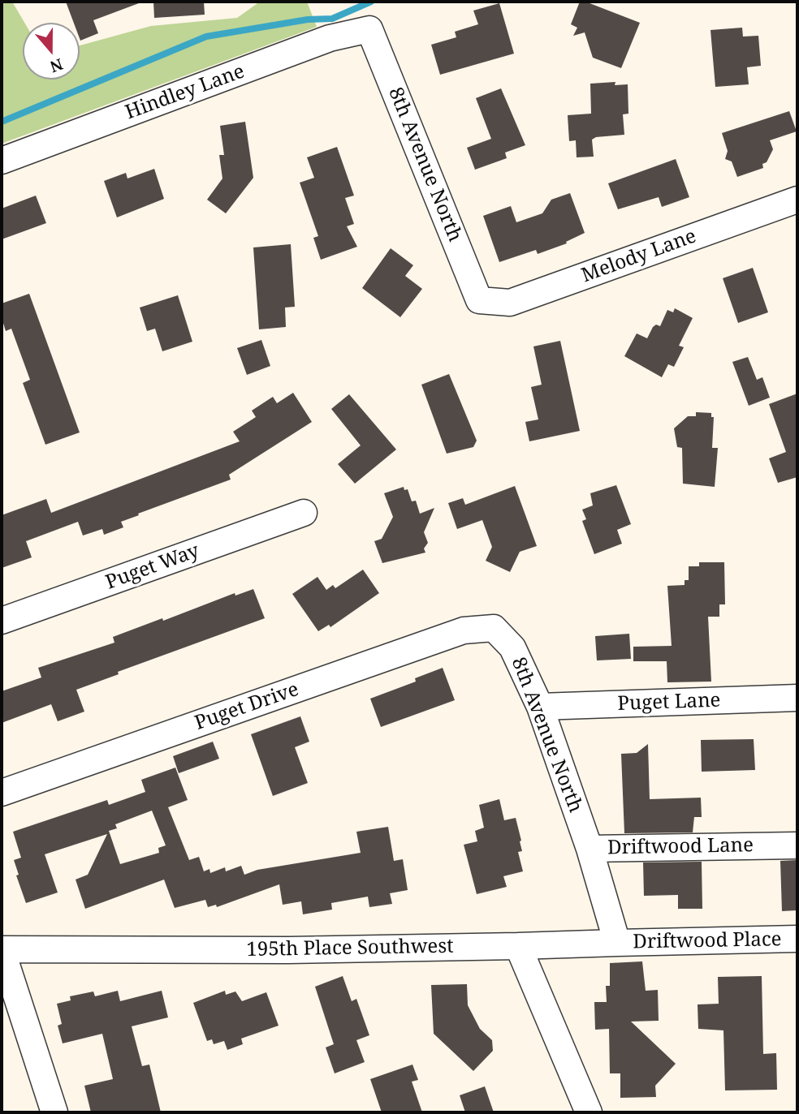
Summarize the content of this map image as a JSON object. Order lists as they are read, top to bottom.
{
  "streets": {
    "street": [
      "Hindley Lane",
      "8th Avenue North",
      "Melody Lane",
      "Puget Way",
      "Puget Lane",
      "Puget Drive",
      "Driftwood Lane",
      "Driftwood Place",
      "195th Place Southwest"
    ]
  },
  "crossings": [
    ["Hindley Lane", "8th Avenue North"],
    ["8th Avenue North", "Melody Lane"],
    ["8th Avenue North", "Puget Lane"],
    ["8th Avenue North", "Puget Drive"],
    ["8th Avenue North", "Driftwood Lane"],
    ["Driftwood Lane", "Driftwood Place"]
  ],
  "north": "bottom"
}
